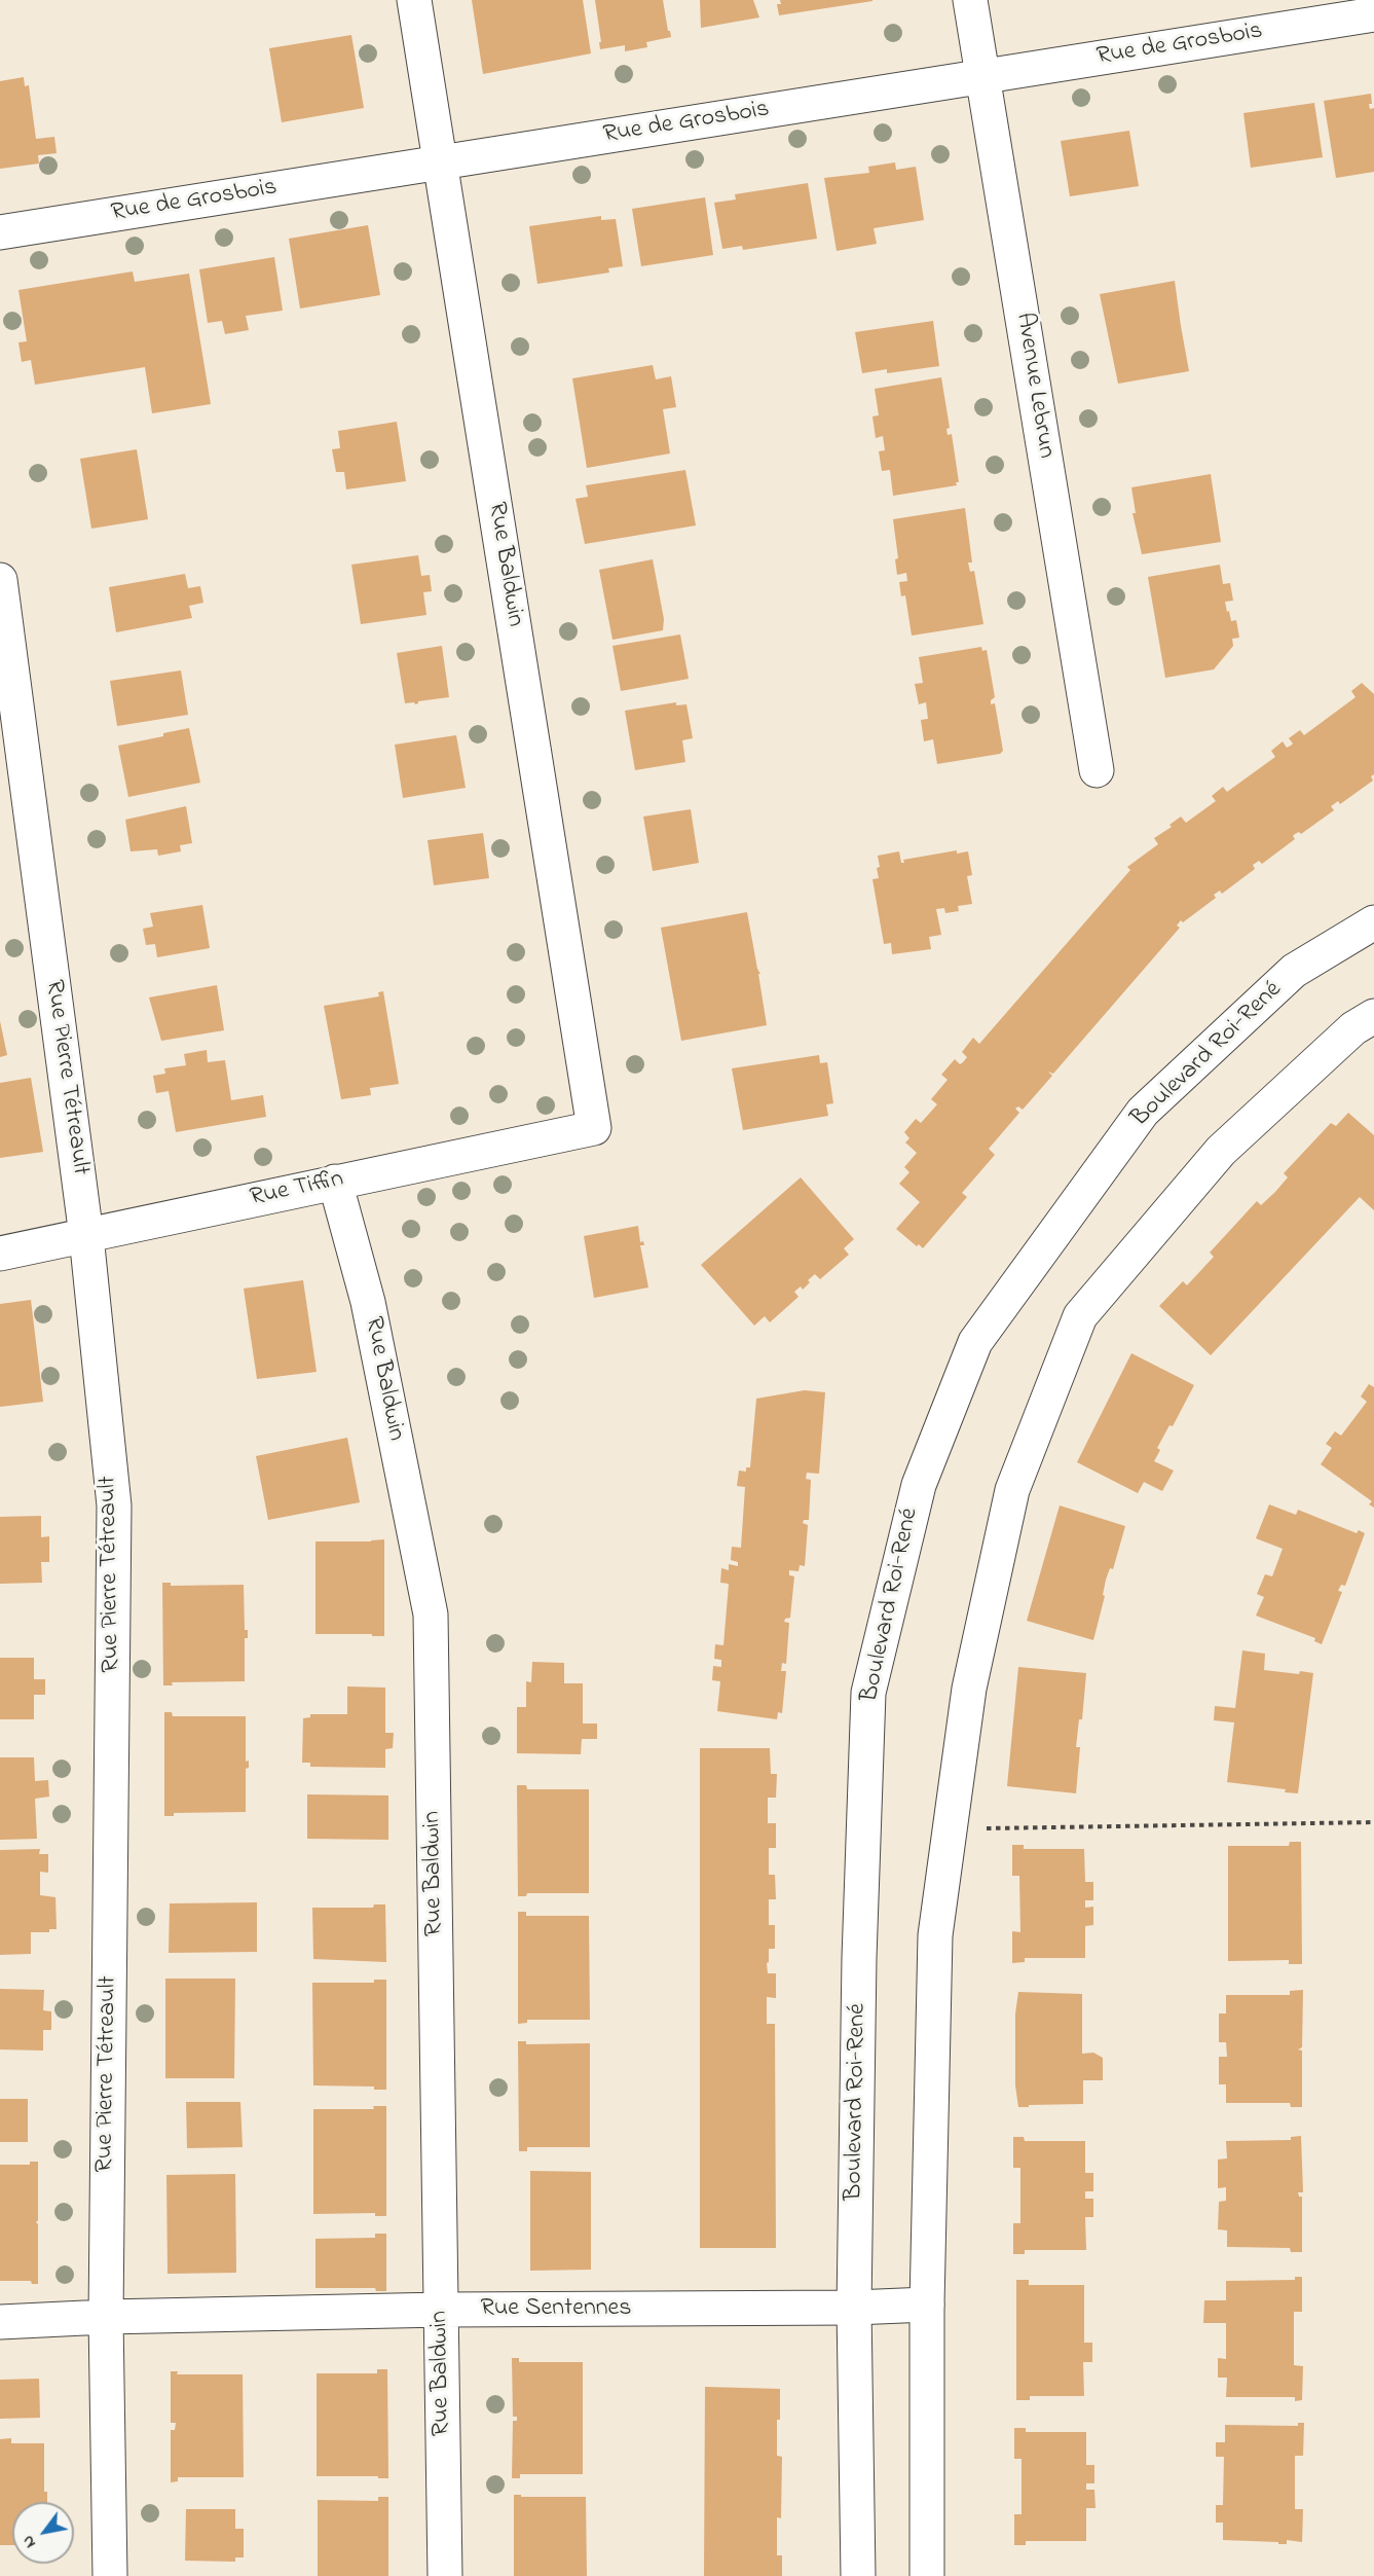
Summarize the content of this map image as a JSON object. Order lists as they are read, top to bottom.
{
  "streets": {
    "street": [
      "Rue de Grosbois",
      "Avenue Lebrun",
      "Rue Baldwin",
      "Boulevard Roi-René",
      "Rue Pierre Tétreault",
      "Rue Tiffin",
      "Rue Sentennes"
    ]
  },
  "crossings": [
    ["Rue de Grosbois", "Avenue Lebrun"],
    ["Rue de Grosbois", "Rue Baldwin"],
    ["Rue Baldwin", "Rue Tiffin"],
    ["Rue Baldwin", "Rue Sentennes"],
    ["Boulevard Roi-René", "Rue Sentennes"],
    ["Rue Pierre Tétreault", "Rue Tiffin"],
    ["Rue Pierre Tétreault", "Rue Sentennes"]
  ],
  "north": "bottom left"
}
